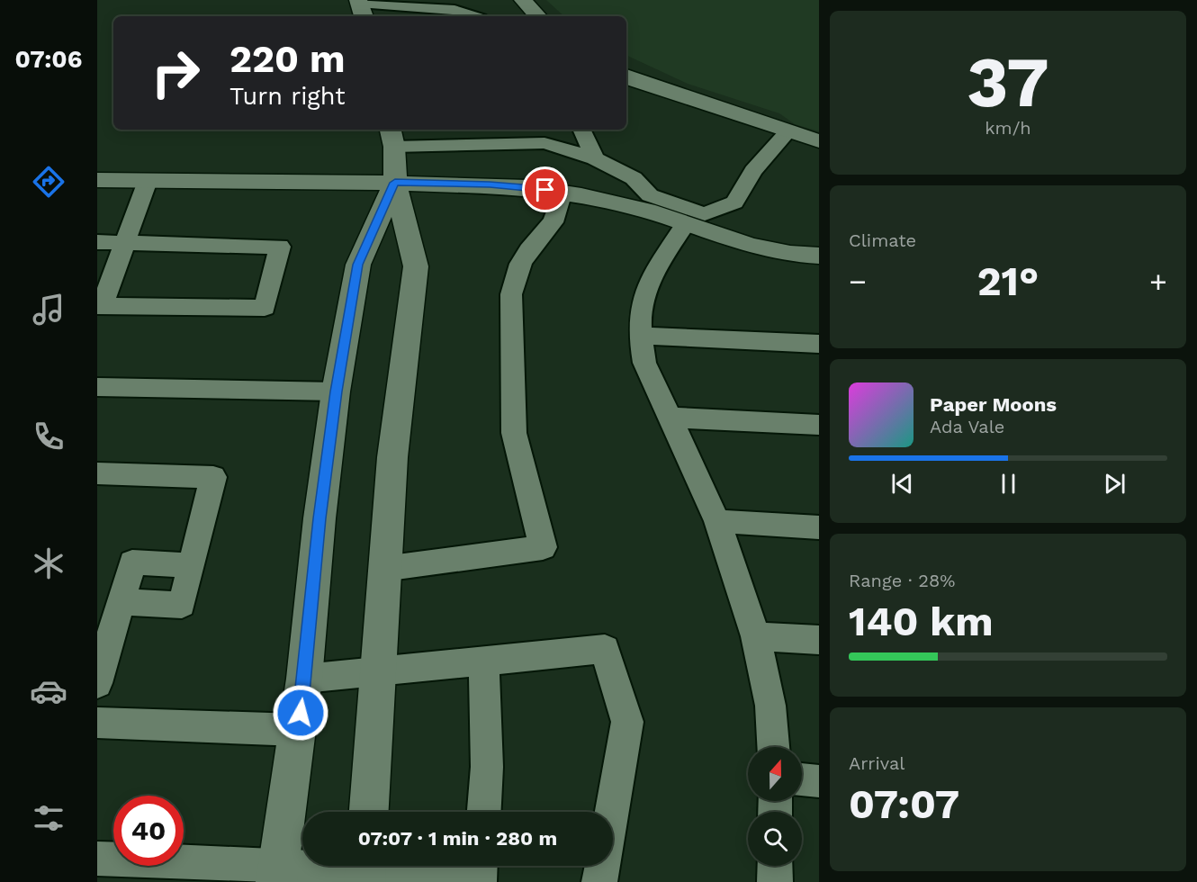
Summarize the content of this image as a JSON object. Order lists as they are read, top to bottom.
{
  "north": "top",
  "page": {
    "tabs": "07:06",
    "tile": [
      ["37", "km/h"],
      "Climate",
      ["Range · 28%", "140 km"],
      ["Arrival", "07:07"]
    ],
    "turn": ["220 m", "Turn right"],
    "heat": ["−", "21°", "+"],
    "song": ["Paper Moons", "Ada Vale"],
    "limit": "40",
    "trip": "07:07 · 1 min · 280 m"
  }
}
